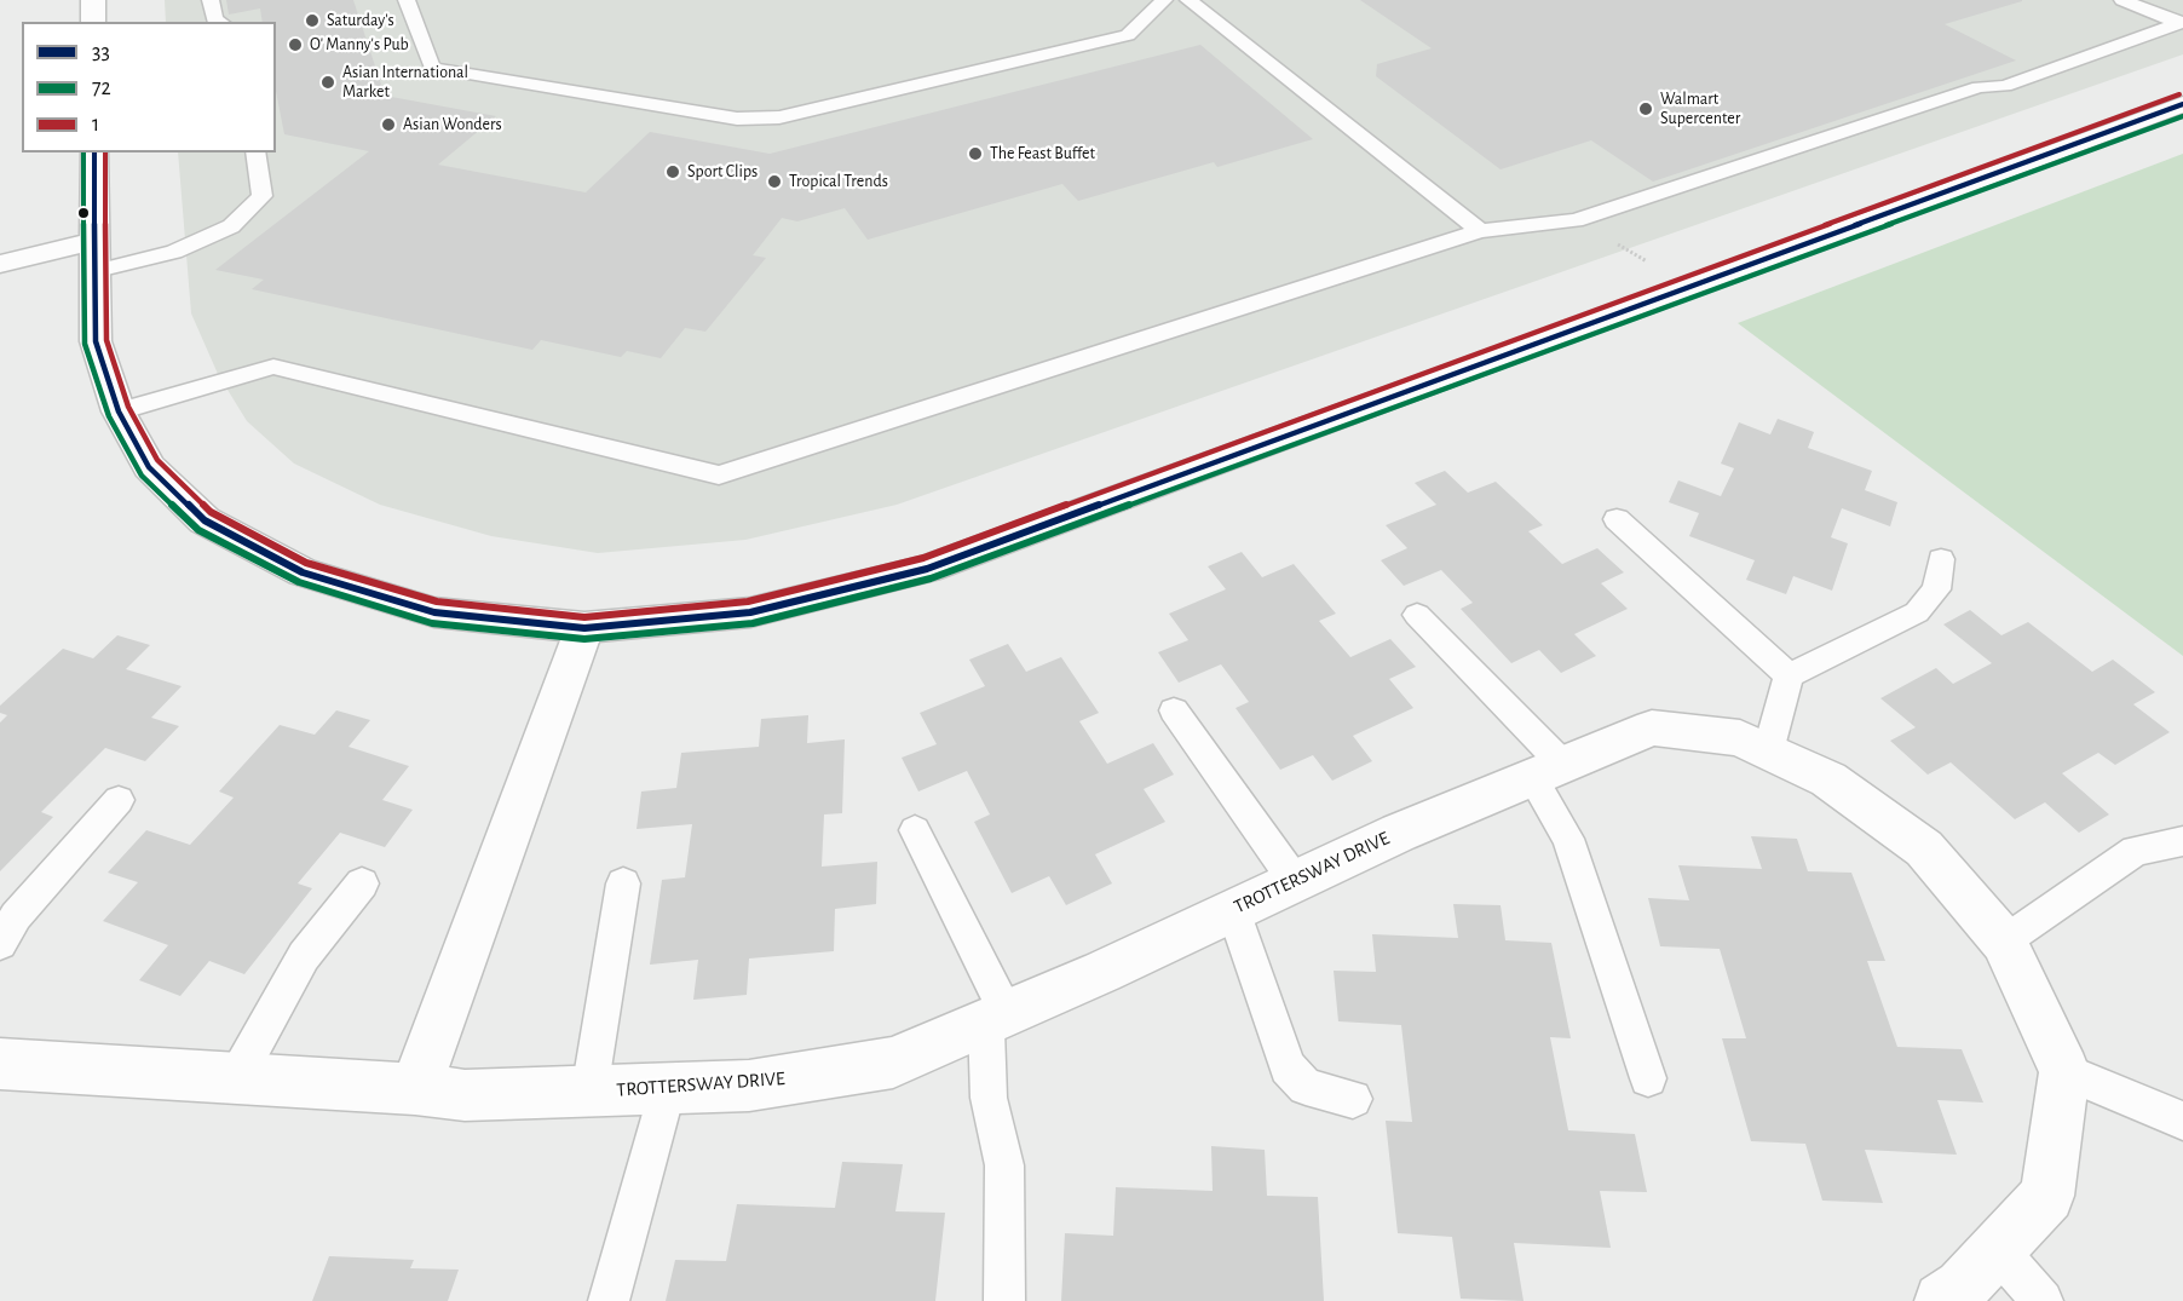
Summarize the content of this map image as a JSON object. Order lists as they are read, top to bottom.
{
  "streets": {
    "street": ["TROTTERSWAY DRIVE"]
  },
  "places": [
    "Saturday's",
    "O' Manny's Pub",
    "Asian International Market",
    "Walmart Supercenter",
    "Asian Wonders",
    "The Feast Buffet",
    "Sport Clips",
    "Tropical Trends"
  ],
  "lines": ["transit line 1", "transit line 33", "transit line 72"],
  "legend": ["33", "72", "1"]
}
